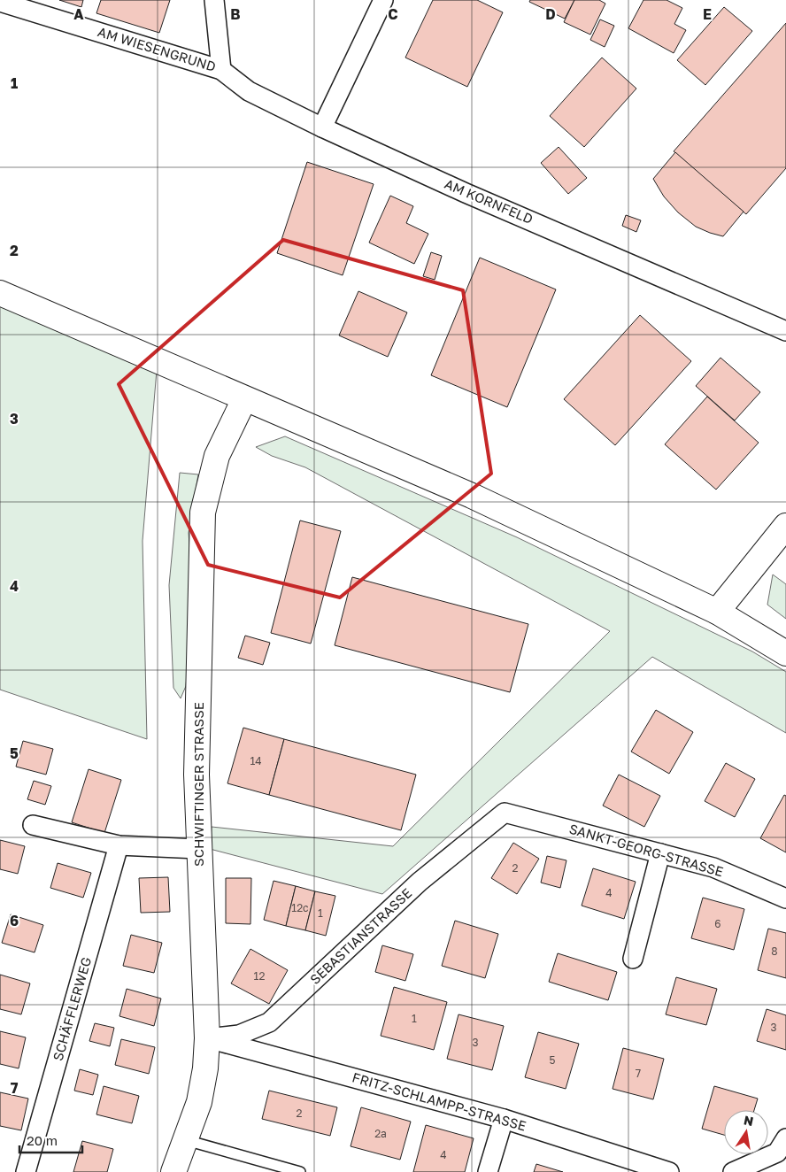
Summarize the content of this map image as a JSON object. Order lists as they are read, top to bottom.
{
  "streets": {
    "street": [
      "AM WIESENGRUND",
      "AM KORNFELD",
      "SCHWIFTINGER STRASSE",
      "SANKT-GEORG-STRASSE",
      "SEBASTIANSTRASSE",
      "SCHÄFFLERWEG",
      "FRITZ-SCHLAMPP-STRASSE"
    ]
  },
  "crossings": [
    ["AM WIESENGRUND", "AM KORNFELD"],
    ["SCHWIFTINGER STRASSE", "SEBASTIANSTRASSE"],
    ["SCHWIFTINGER STRASSE", "FRITZ-SCHLAMPP-STRASSE"],
    ["SANKT-GEORG-STRASSE", "SEBASTIANSTRASSE"],
    ["SEBASTIANSTRASSE", "FRITZ-SCHLAMPP-STRASSE"]
  ],
  "house_numbers": [
    "14",
    "2",
    "4",
    "12c",
    "1",
    "6",
    "8",
    "12",
    "1",
    "3",
    "3",
    "5",
    "7",
    "2",
    "2a",
    "4"
  ],
  "scale_bar": "20 m",
  "north": "top",
  "grid": {
    "columns": [
      "A",
      "B",
      "C",
      "D",
      "E"
    ],
    "rows": [
      "1",
      "2",
      "3",
      "4",
      "5",
      "6",
      "7"
    ]
  }
}
